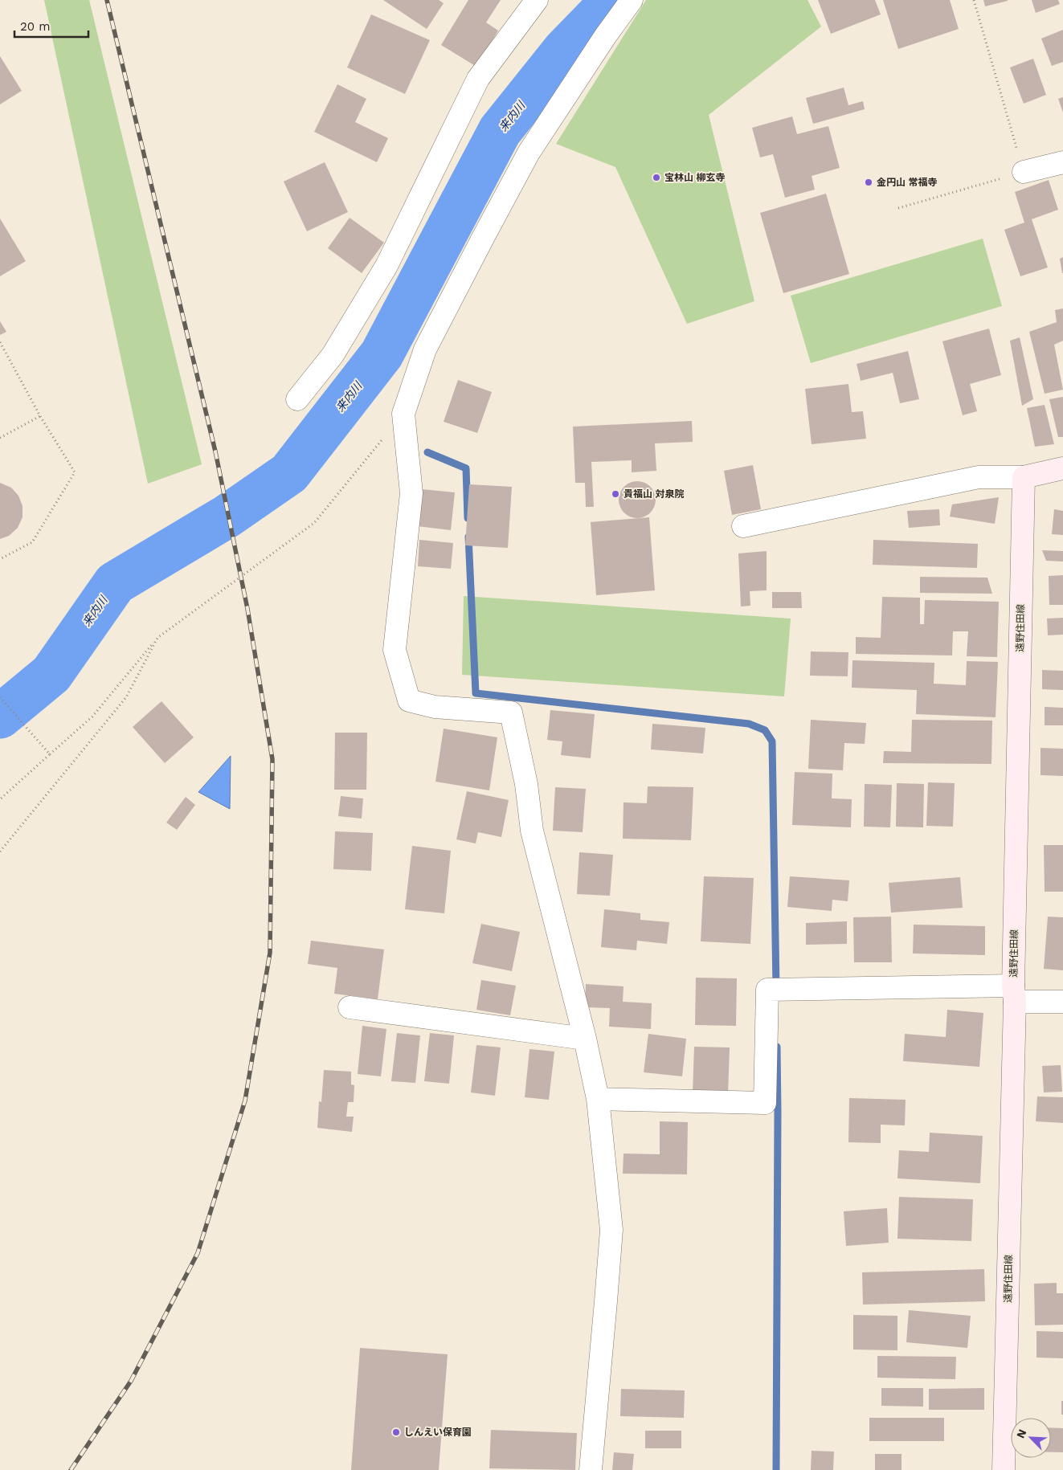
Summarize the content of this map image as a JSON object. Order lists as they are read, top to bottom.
{
  "streets": {
    "main road": ["遠野住田線"]
  },
  "water": ["来内川"],
  "places": [
    "宝林山 柳玄寺",
    "金円山 常福寺",
    "貴福山 対泉院",
    "しんえい保育園"
  ],
  "scale_bar": "20 m",
  "north": "top left"
}
